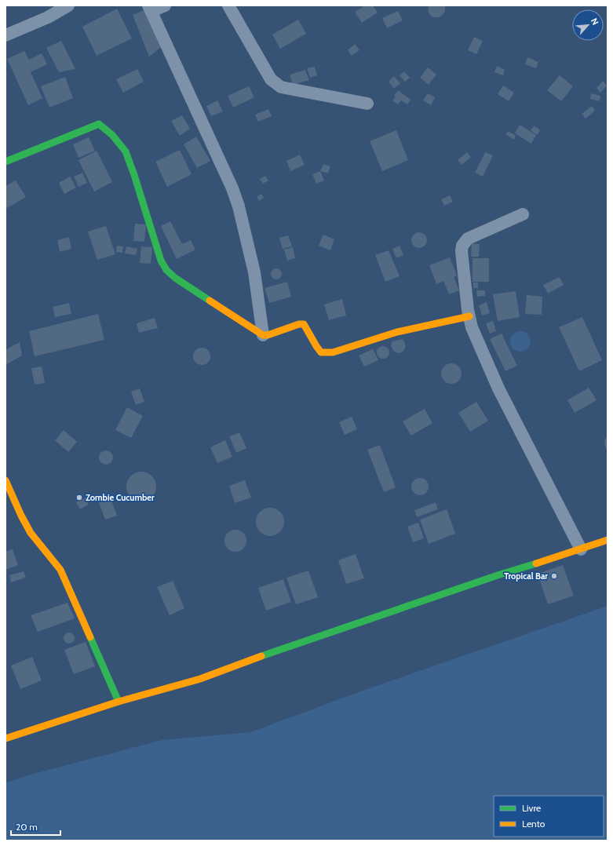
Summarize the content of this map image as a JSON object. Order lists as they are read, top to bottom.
{
  "places": ["Zombie Cucumber", "Tropical Bar"],
  "legend": ["Livre", "Lento"],
  "scale_bar": "20 m",
  "north": "top right"
}
